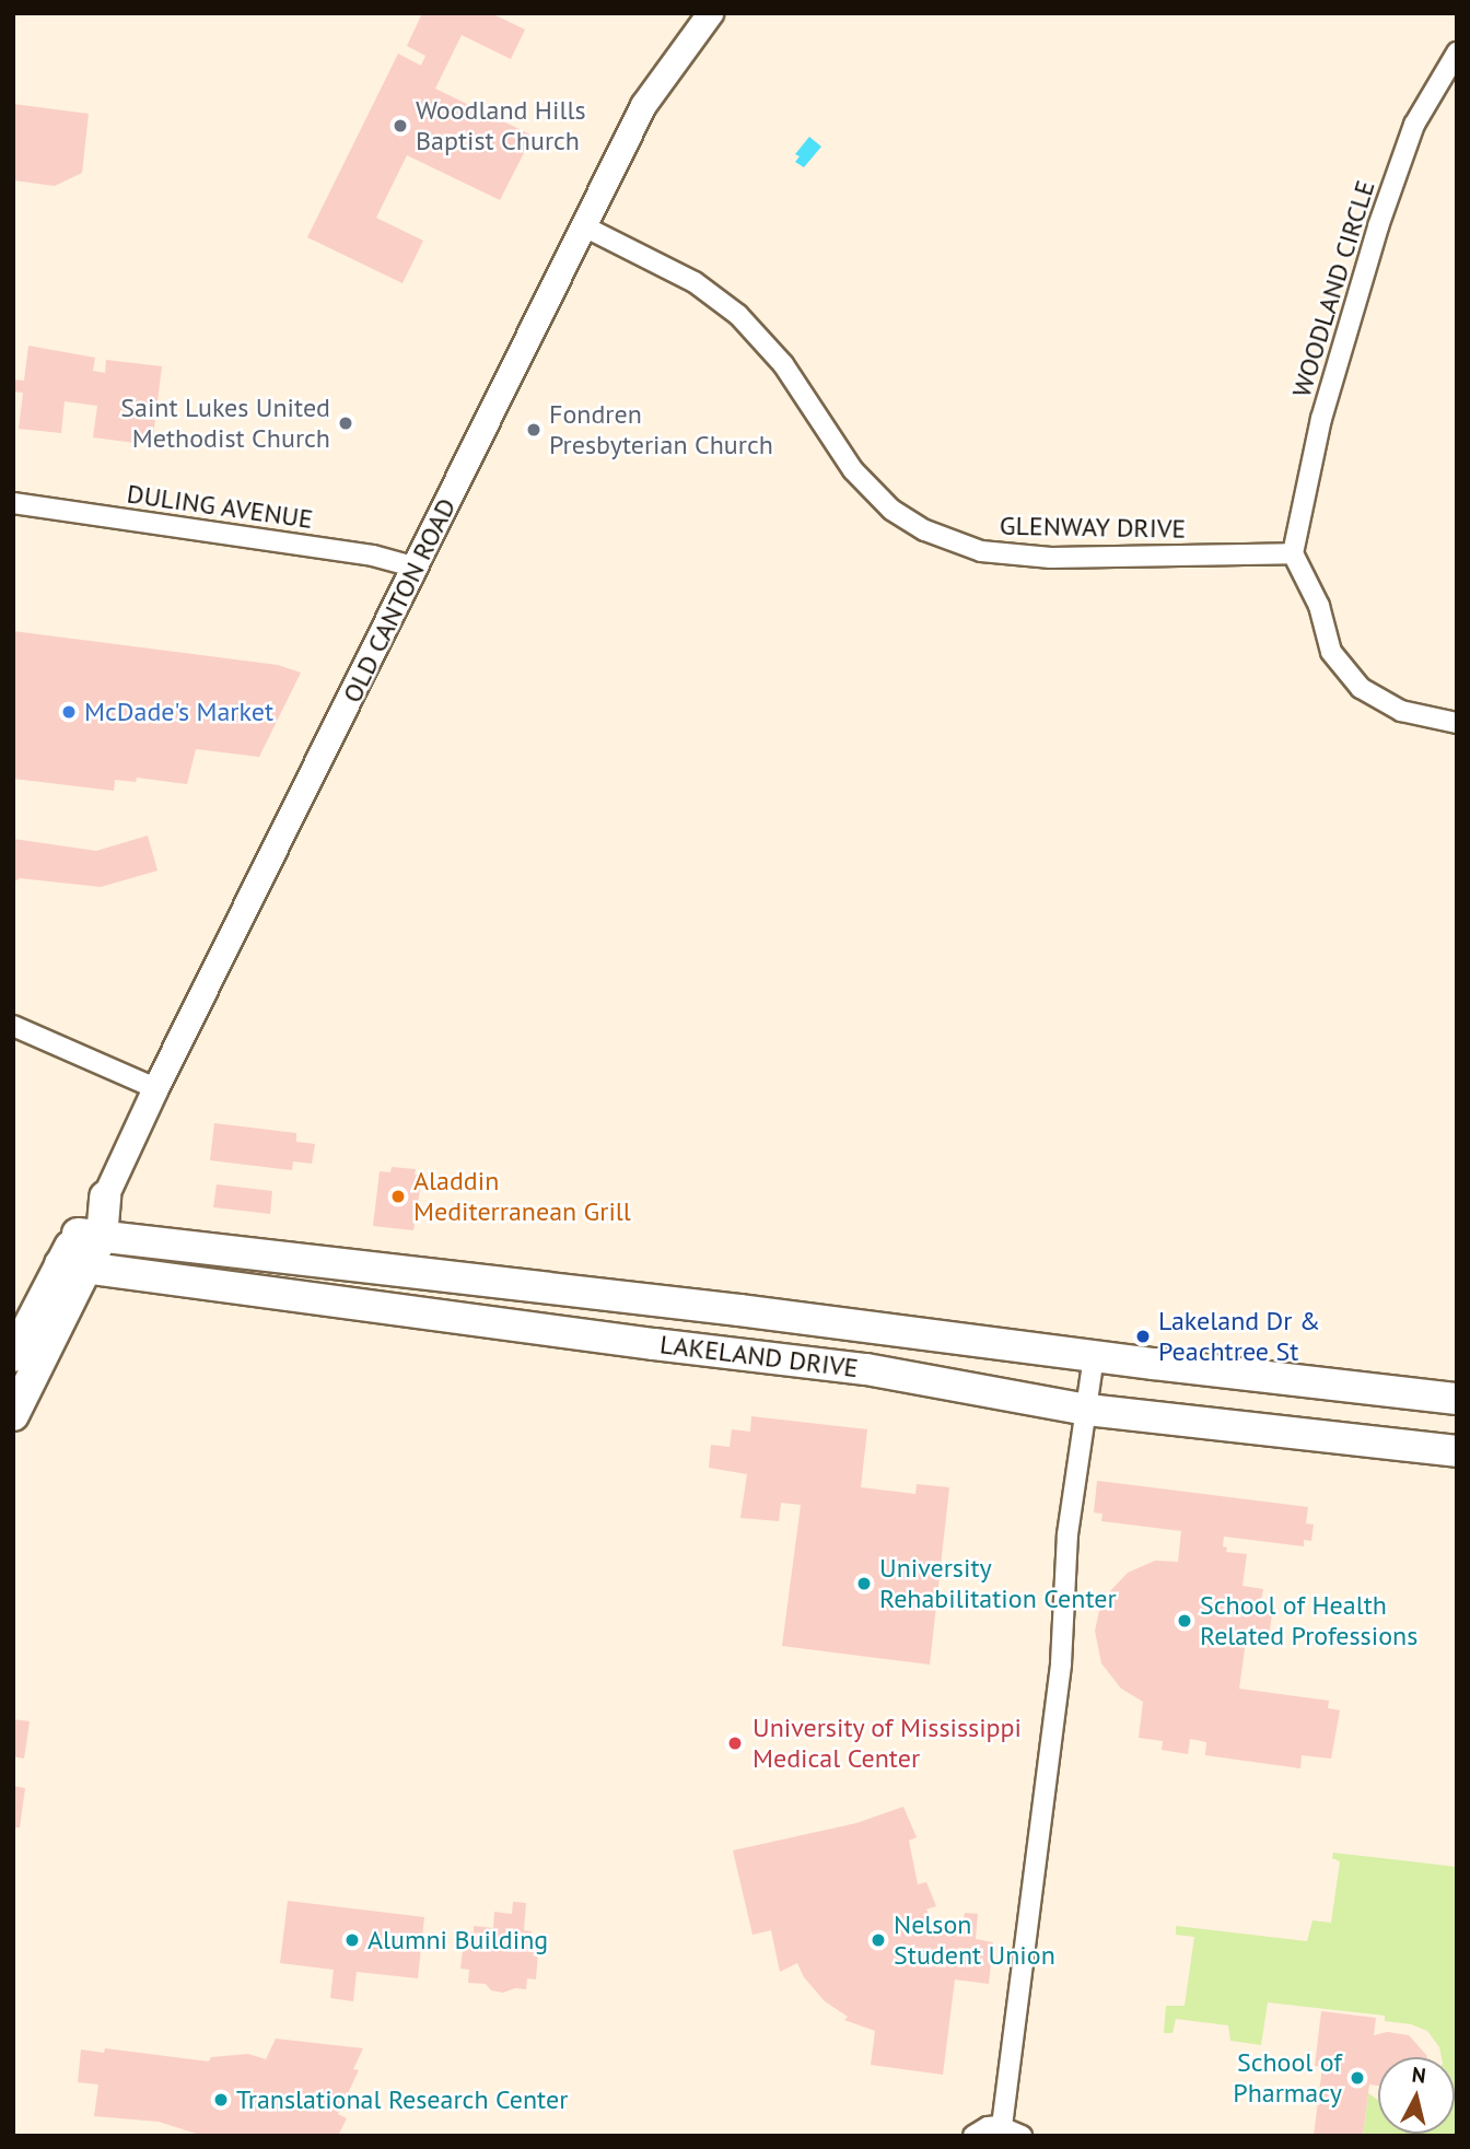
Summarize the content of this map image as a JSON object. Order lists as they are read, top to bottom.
{
  "streets": {
    "main road": ["OLD CANTON ROAD", "LAKELAND DRIVE"],
    "street": ["WOODLAND CIRCLE", "DULING AVENUE", "GLENWAY DRIVE"]
  },
  "crossings": [
    ["WOODLAND CIRCLE", "GLENWAY DRIVE"],
    ["DULING AVENUE", "OLD CANTON ROAD"],
    ["GLENWAY DRIVE", "OLD CANTON ROAD"],
    ["OLD CANTON ROAD", "LAKELAND DRIVE"]
  ],
  "places": [
    "Woodland Hills Baptist Church",
    "Saint Lukes United Methodist Church",
    "Fondren Presbyterian Church",
    "McDade's Market",
    "Aladdin Mediterranean Grill",
    "Lakeland Dr & Peachtree St",
    "University Rehabilitation Center",
    "School of Health Related Professions",
    "University of Mississippi Medical Center",
    "Alumni Building",
    "Nelson Student Union",
    "School of Pharmacy",
    "Translational Research Center"
  ],
  "north": "top"
}
